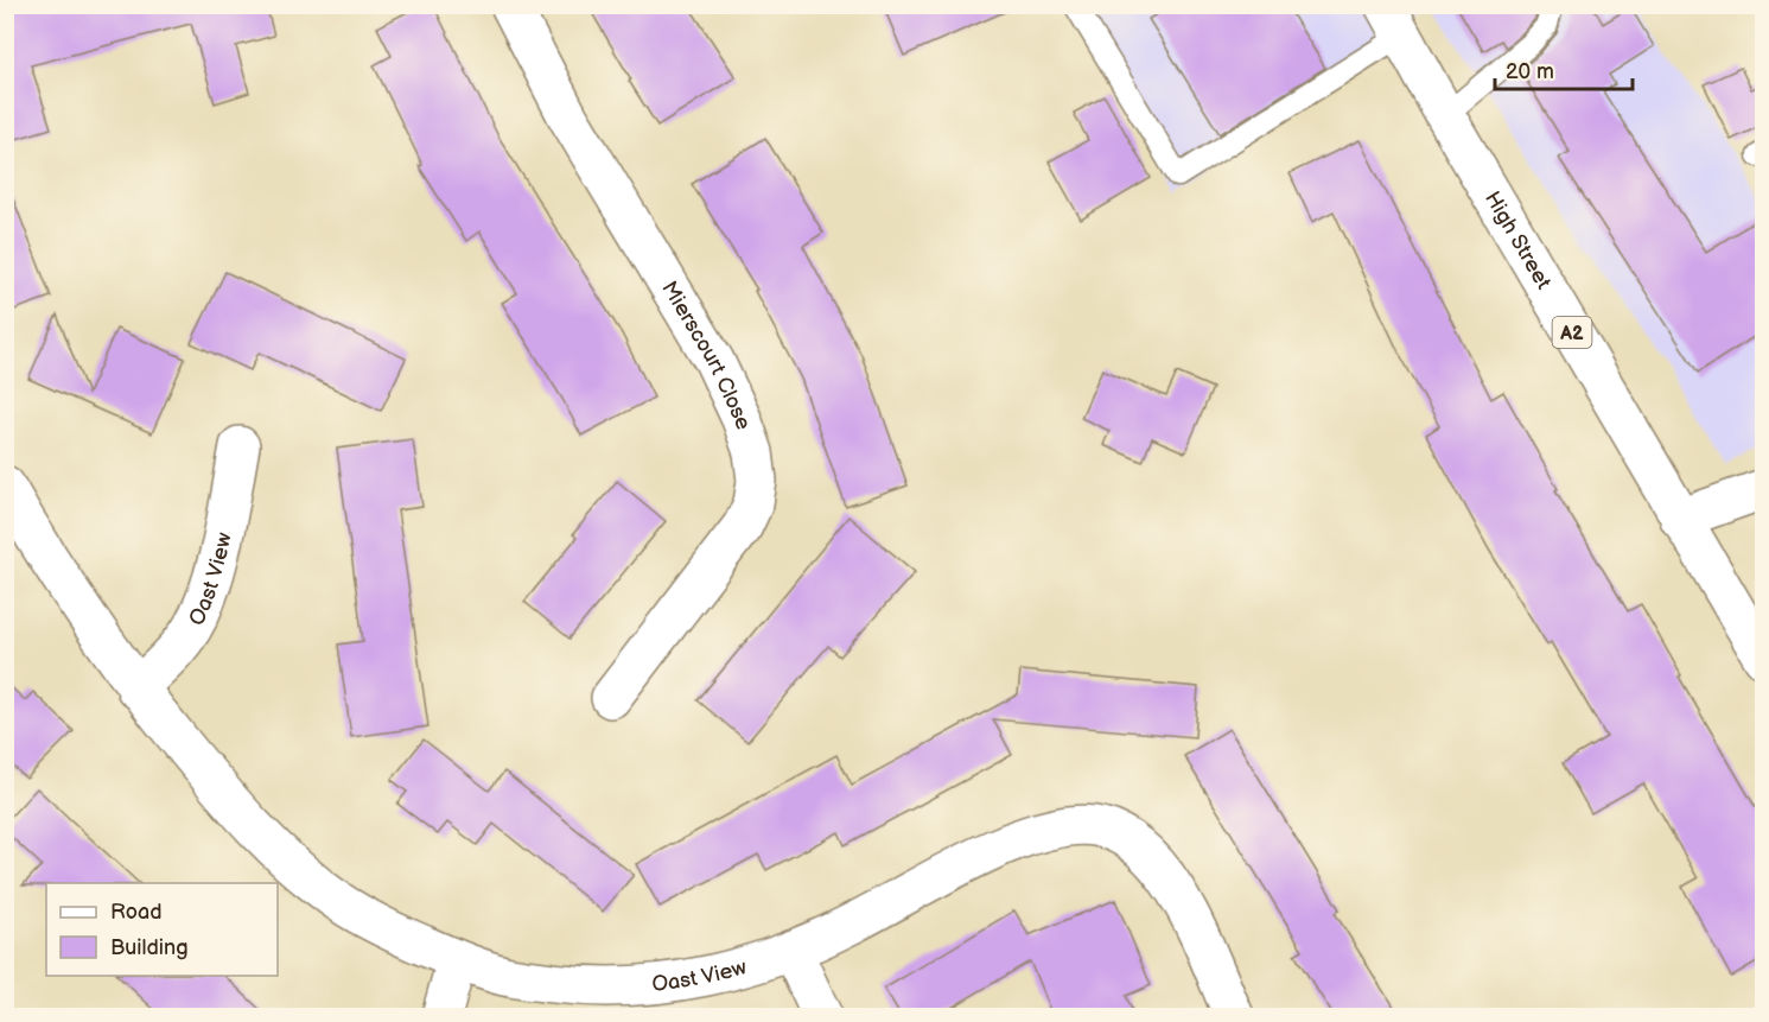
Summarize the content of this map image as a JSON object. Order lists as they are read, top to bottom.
{
  "streets": {
    "street": [
      "High Street",
      "A2",
      "Mierscourt Close",
      "Oast View"
    ]
  },
  "legend": ["Road", "Building"],
  "scale_bar": "20 m"
}
